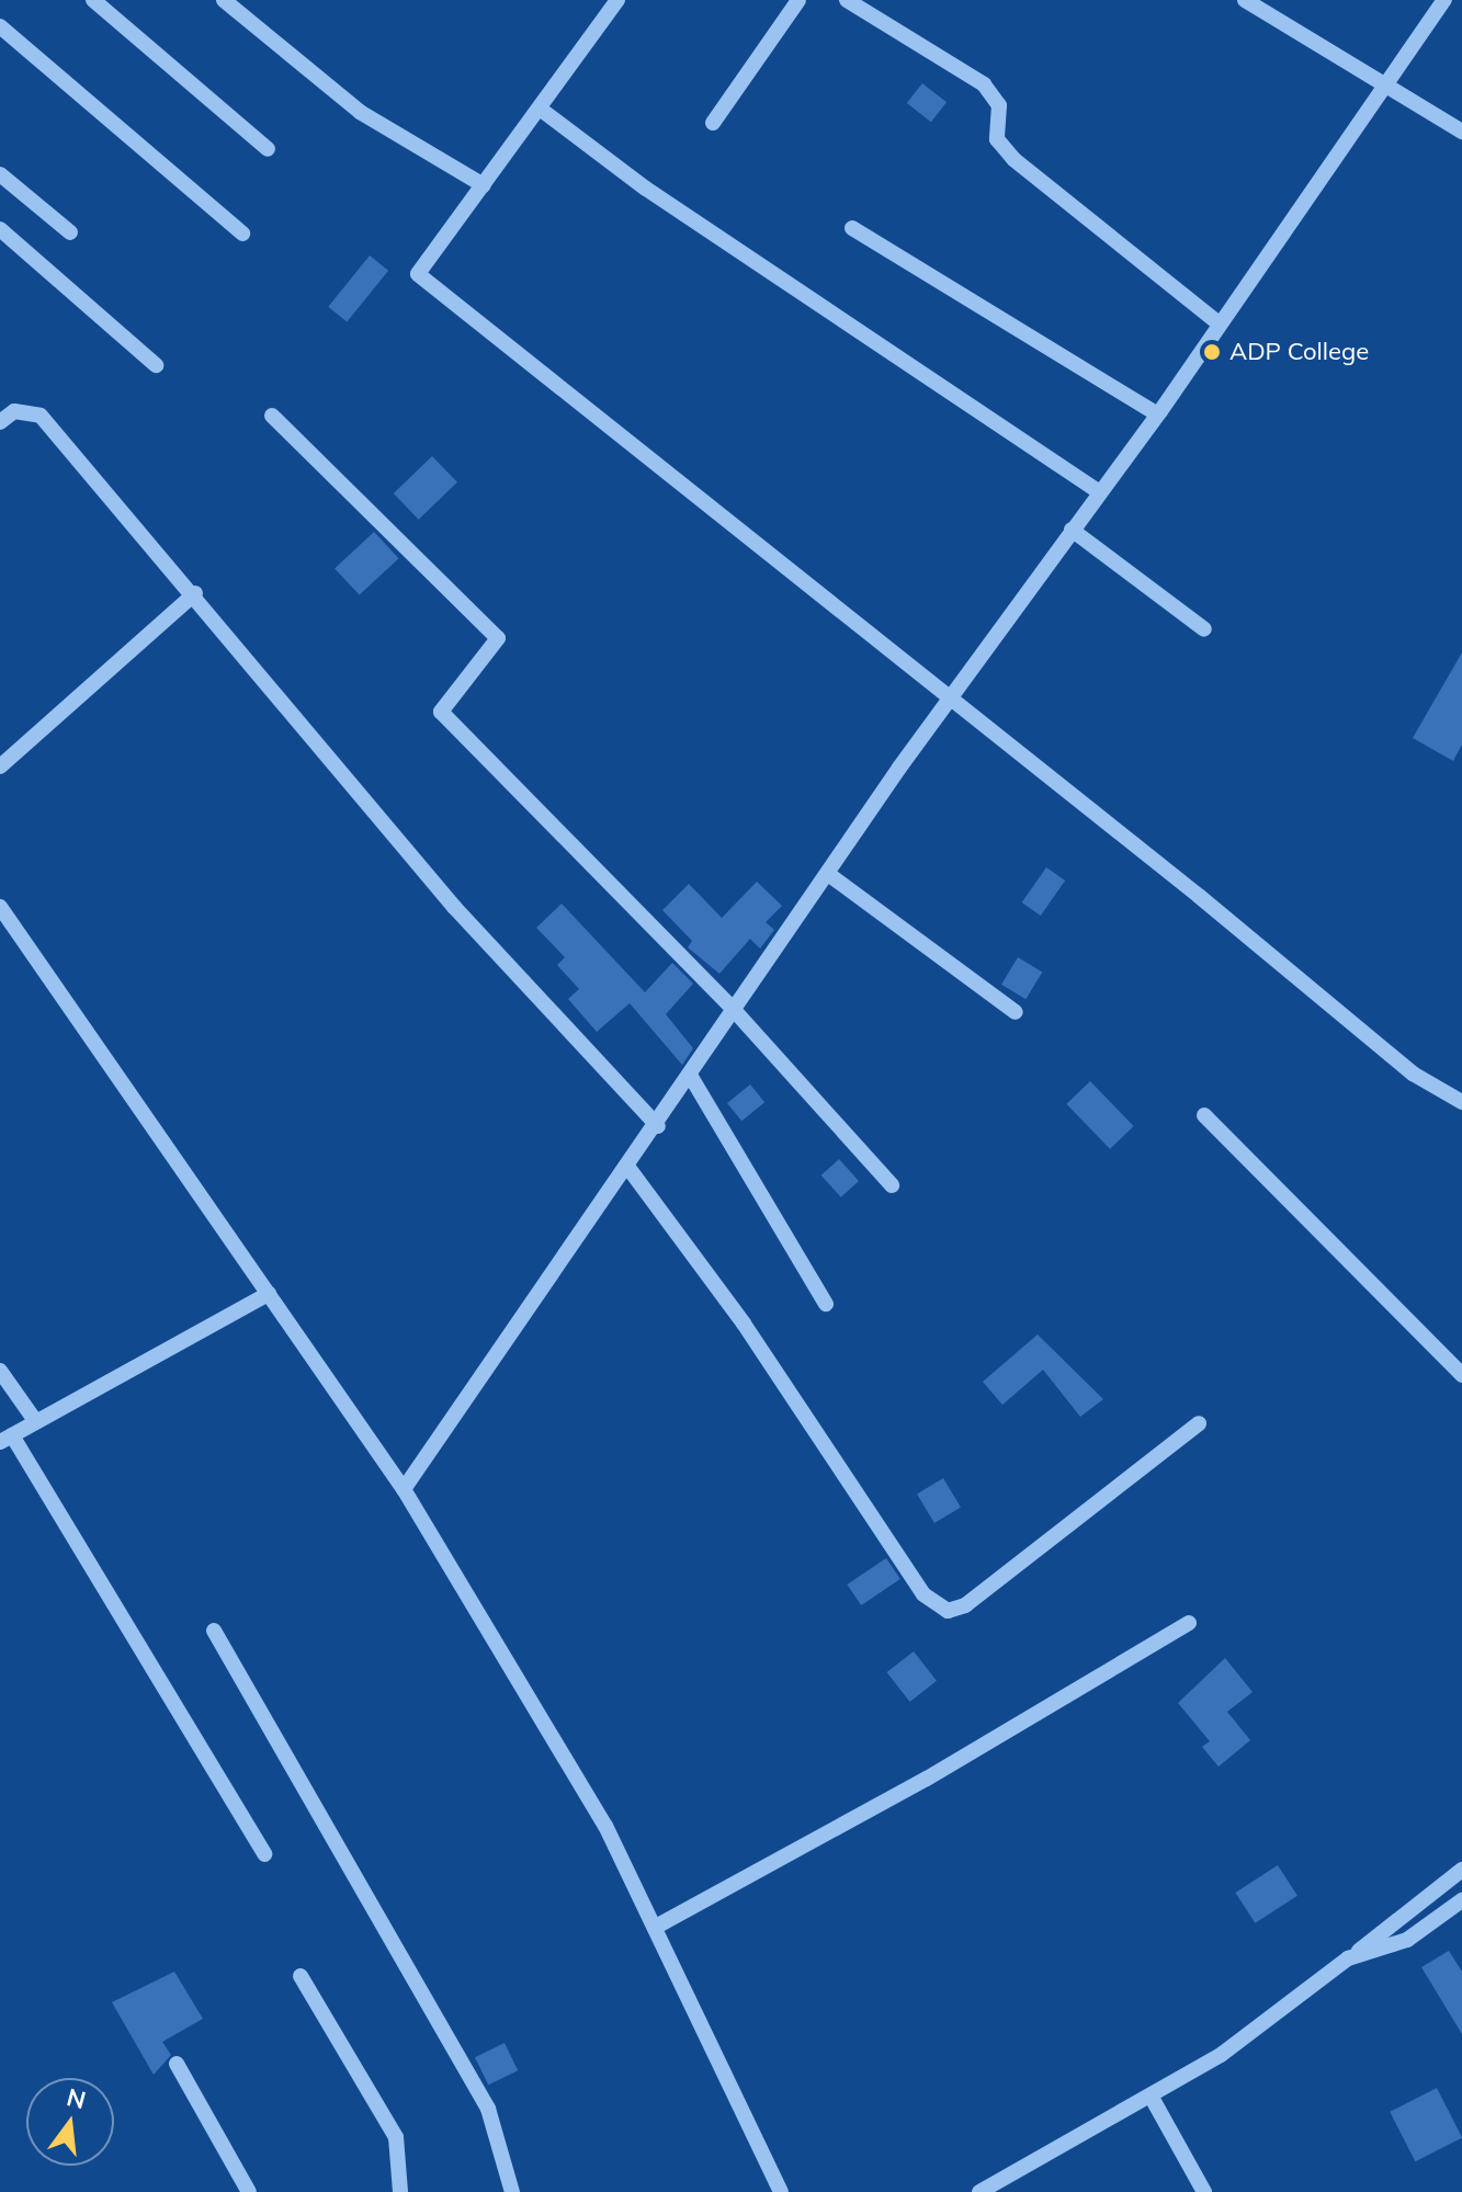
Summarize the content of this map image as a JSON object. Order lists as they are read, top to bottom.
{
  "places": ["ADP College"],
  "north": "top"
}
